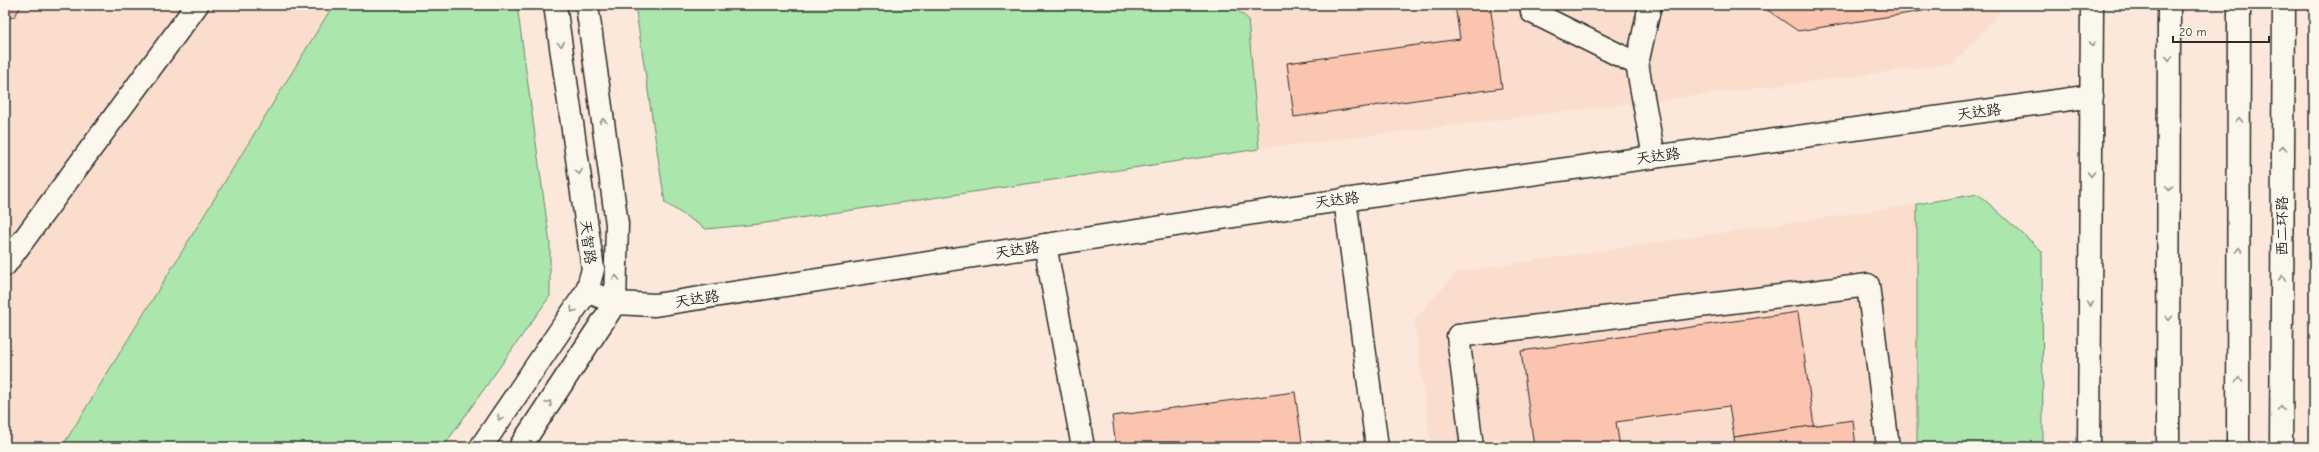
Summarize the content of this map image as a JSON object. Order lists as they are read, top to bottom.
{
  "streets": {
    "main road": ["天达路", "西二环路", "天智路"]
  },
  "crossings": [
    ["天达路", "天智路"]
  ],
  "scale_bar": "20 m"
}
